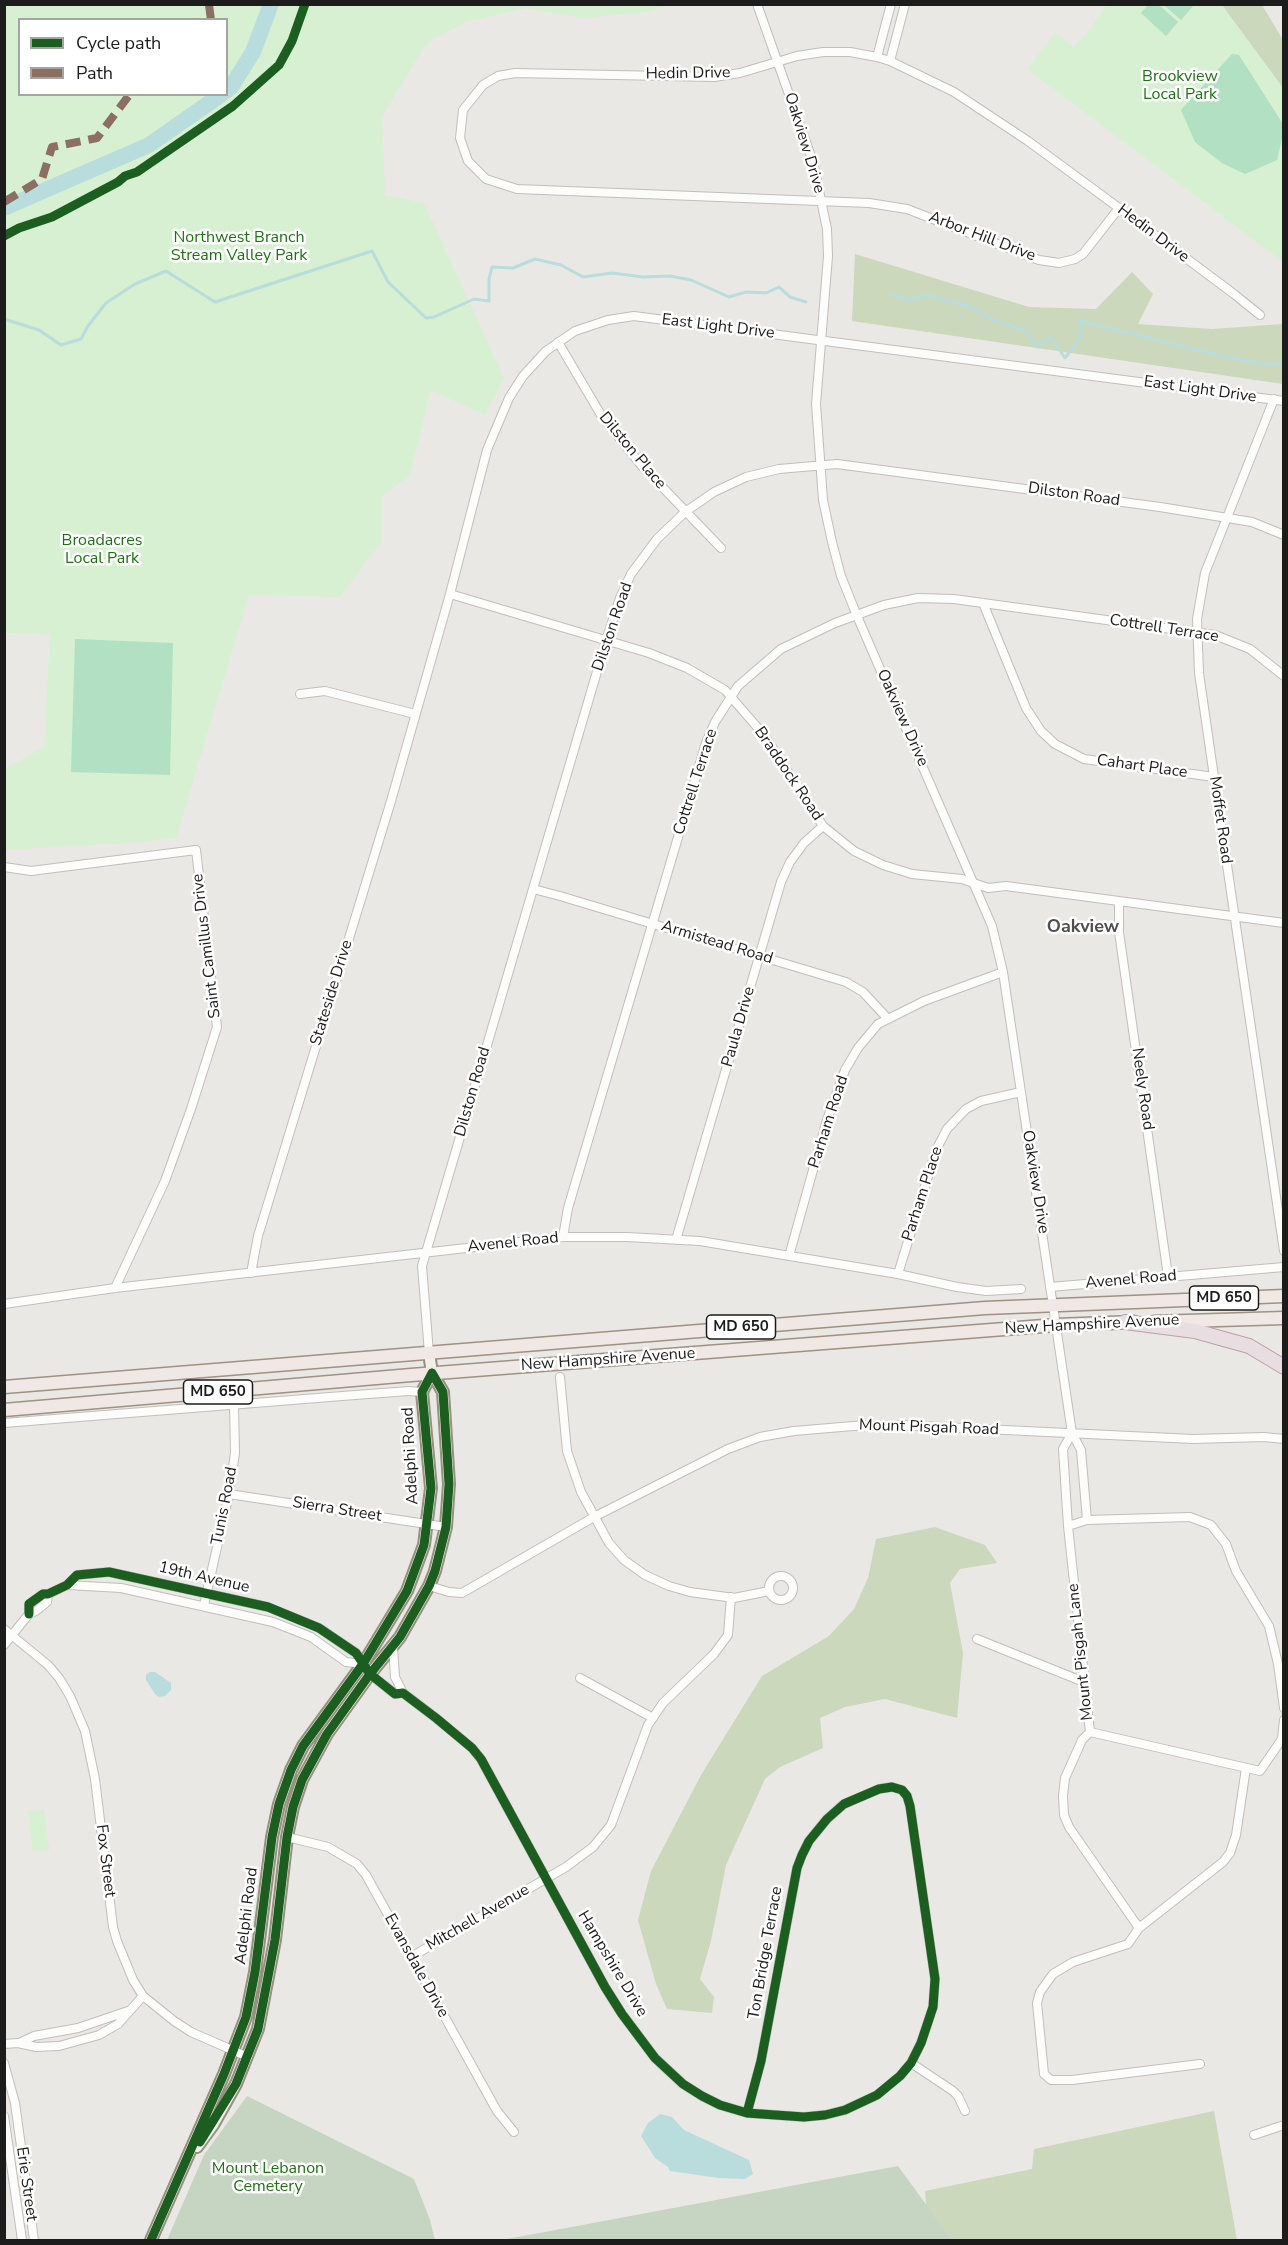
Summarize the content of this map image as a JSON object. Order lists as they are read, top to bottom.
{
  "streets": {
    "main road": ["MD 650", "New Hampshire Avenue", "Adelphi Road"],
    "street": [
      "Hedin Drive",
      "Oakview Drive",
      "Arbor Hill Drive",
      "East Light Drive",
      "Dilston Place",
      "Dilston Road",
      "Cottrell Terrace",
      "Cahart Place",
      "Braddock Road",
      "Moffet Road",
      "Armistead Road",
      "Saint Camillus Drive",
      "Stateside Drive",
      "Paula Drive",
      "Neely Road",
      "Parham Road",
      "Parham Place",
      "Avenel Road",
      "Mount Pisgah Road",
      "Tunis Road",
      "Sierra Street",
      "19th Avenue",
      "Mount Pisgah Lane",
      "Fox Street",
      "Mitchell Avenue",
      "Ton Bridge Terrace",
      "Hampshire Drive",
      "Evansdale Drive",
      "Erie Street"
    ]
  },
  "crossings": [
    ["Hedin Drive", "Oakview Drive"],
    ["Hedin Drive", "Arbor Hill Drive"],
    ["Oakview Drive", "Arbor Hill Drive"],
    ["Oakview Drive", "East Light Drive"],
    ["Oakview Drive", "Dilston Road"],
    ["Oakview Drive", "Cottrell Terrace"],
    ["Oakview Drive", "Braddock Road"],
    ["Oakview Drive", "Parham Road"],
    ["Oakview Drive", "Parham Place"],
    ["Oakview Drive", "Avenel Road"],
    ["Oakview Drive", "New Hampshire Avenue"],
    ["Oakview Drive", "Mount Pisgah Road"],
    ["Oakview Drive", "Mount Pisgah Lane"],
    ["East Light Drive", "Dilston Place"],
    ["East Light Drive", "Braddock Road"],
    ["East Light Drive", "Moffet Road"],
    ["East Light Drive", "Stateside Drive"],
    ["Dilston Place", "Dilston Road"],
    ["Dilston Road", "Braddock Road"],
    ["Dilston Road", "Moffet Road"],
    ["Dilston Road", "Armistead Road"],
    ["Dilston Road", "Avenel Road"],
    ["Dilston Road", "New Hampshire Avenue"],
    ["Dilston Road", "Adelphi Road"],
    ["Cottrell Terrace", "Cahart Place"],
    ["Cottrell Terrace", "Braddock Road"],
    ["Cottrell Terrace", "Moffet Road"],
    ["Cottrell Terrace", "Armistead Road"],
    ["Cottrell Terrace", "Avenel Road"],
    ["Cahart Place", "Moffet Road"],
    ["Braddock Road", "Moffet Road"],
    ["Braddock Road", "Paula Drive"],
    ["Braddock Road", "Neely Road"],
    ["Armistead Road", "Paula Drive"],
    ["Armistead Road", "Parham Road"],
    ["Saint Camillus Drive", "Avenel Road"],
    ["Stateside Drive", "Avenel Road"],
    ["Paula Drive", "Avenel Road"],
    ["Neely Road", "Avenel Road"],
    ["Parham Road", "Avenel Road"],
    ["Parham Place", "Avenel Road"],
    ["New Hampshire Avenue", "Adelphi Road"],
    ["Mount Pisgah Road", "Adelphi Road"],
    ["Mount Pisgah Road", "Mount Pisgah Lane"],
    ["Adelphi Road", "Sierra Street"],
    ["Adelphi Road", "19th Avenue"],
    ["Adelphi Road", "Fox Street"],
    ["Adelphi Road", "Hampshire Drive"],
    ["Adelphi Road", "Evansdale Drive"],
    ["Tunis Road", "Sierra Street"],
    ["Tunis Road", "19th Avenue"],
    ["19th Avenue", "Fox Street"],
    ["19th Avenue", "Hampshire Drive"],
    ["Mitchell Avenue", "Hampshire Drive"],
    ["Mitchell Avenue", "Evansdale Drive"],
    ["Ton Bridge Terrace", "Hampshire Drive"]
  ],
  "districts": ["Oakview"],
  "parks": [
    "Brookview Local Park",
    "Northwest Branch Stream Valley Park",
    "Broadacres Local Park",
    "Mount Lebanon Cemetery"
  ],
  "legend": ["Cycle path", "Path"]
}
